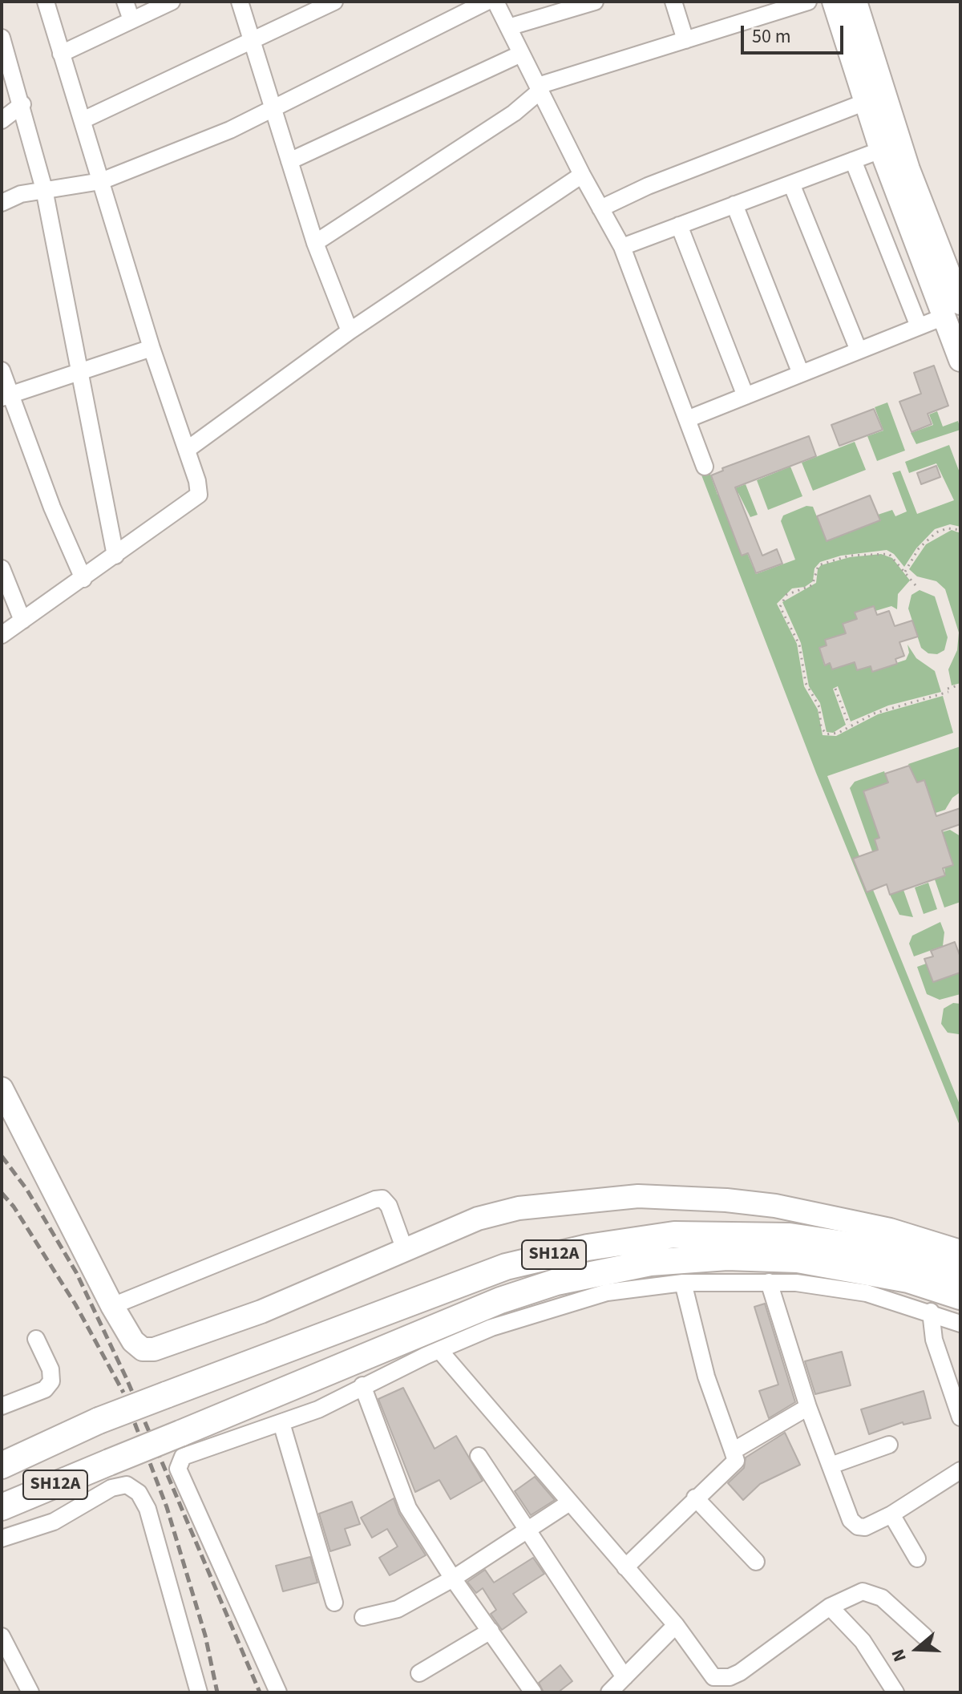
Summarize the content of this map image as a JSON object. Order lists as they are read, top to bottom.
{
  "streets": {
    "main road": ["SH12A"]
  },
  "scale_bar": "50 m",
  "north": "left"
}
